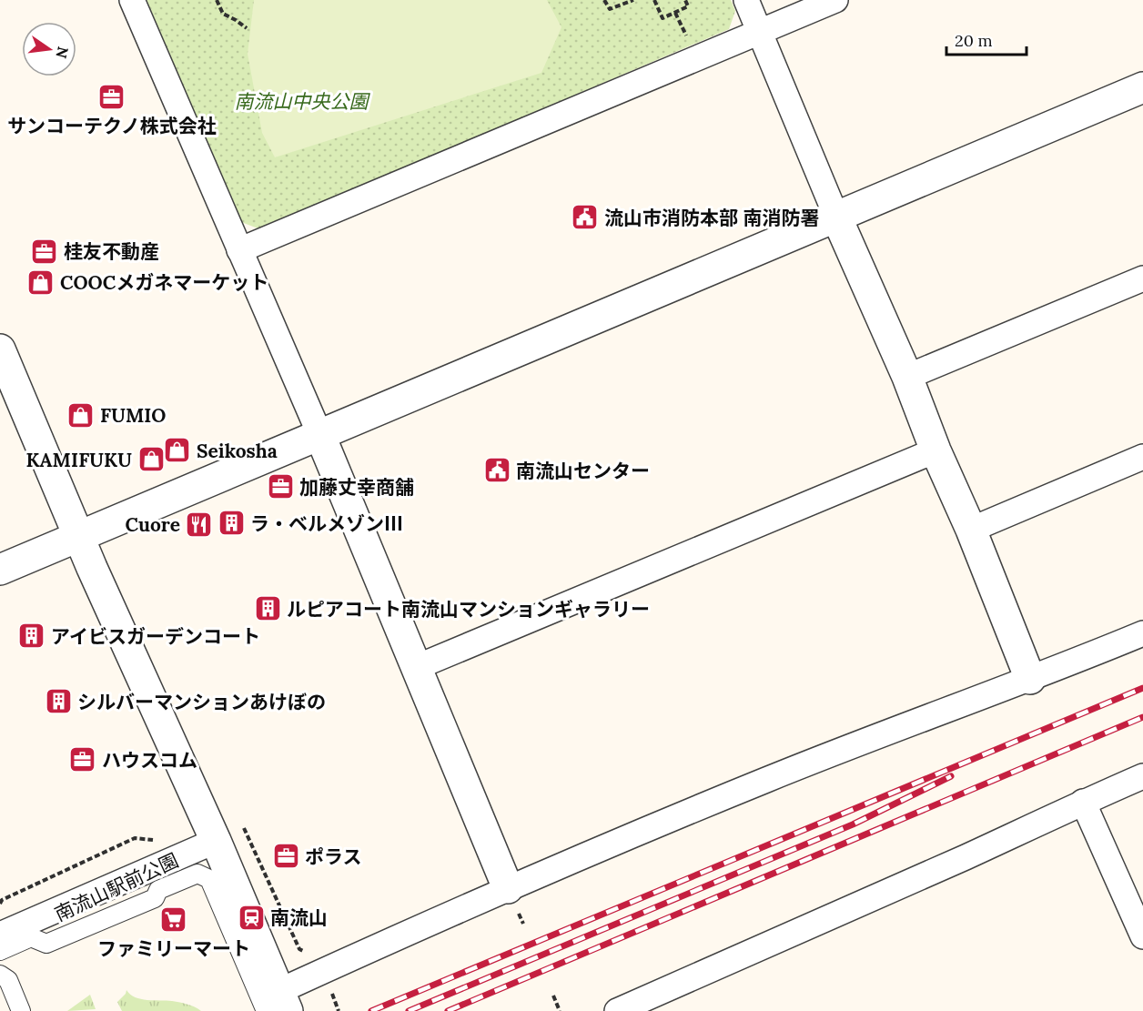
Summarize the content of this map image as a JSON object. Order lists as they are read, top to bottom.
{
  "streets": {
    "street": ["南流山駅前公園"]
  },
  "parks": ["南流山中央公園"],
  "places": {
    "office": [
      "サンコーテクノ株式会社",
      "桂友不動産",
      "加藤丈幸商舗",
      "ハウスコム",
      "ポラス"
    ],
    "public building": ["流山市消防本部 南消防署", "南流山センター"],
    "shop": [
      "COOCメガネマーケット",
      "FUMIO",
      "Seikosha",
      "KAMIFUKU"
    ],
    "building": [
      "ラ・ベルメゾンⅢ",
      "ルピアコート南流山マンションギャラリー",
      "アイビスガーデンコート",
      "シルバーマンションあけぼの"
    ],
    "restaurant": ["Cuore"],
    "station": ["南流山"],
    "supermarket": ["ファミリーマート"]
  },
  "scale_bar": "20 m",
  "north": "right"
}
